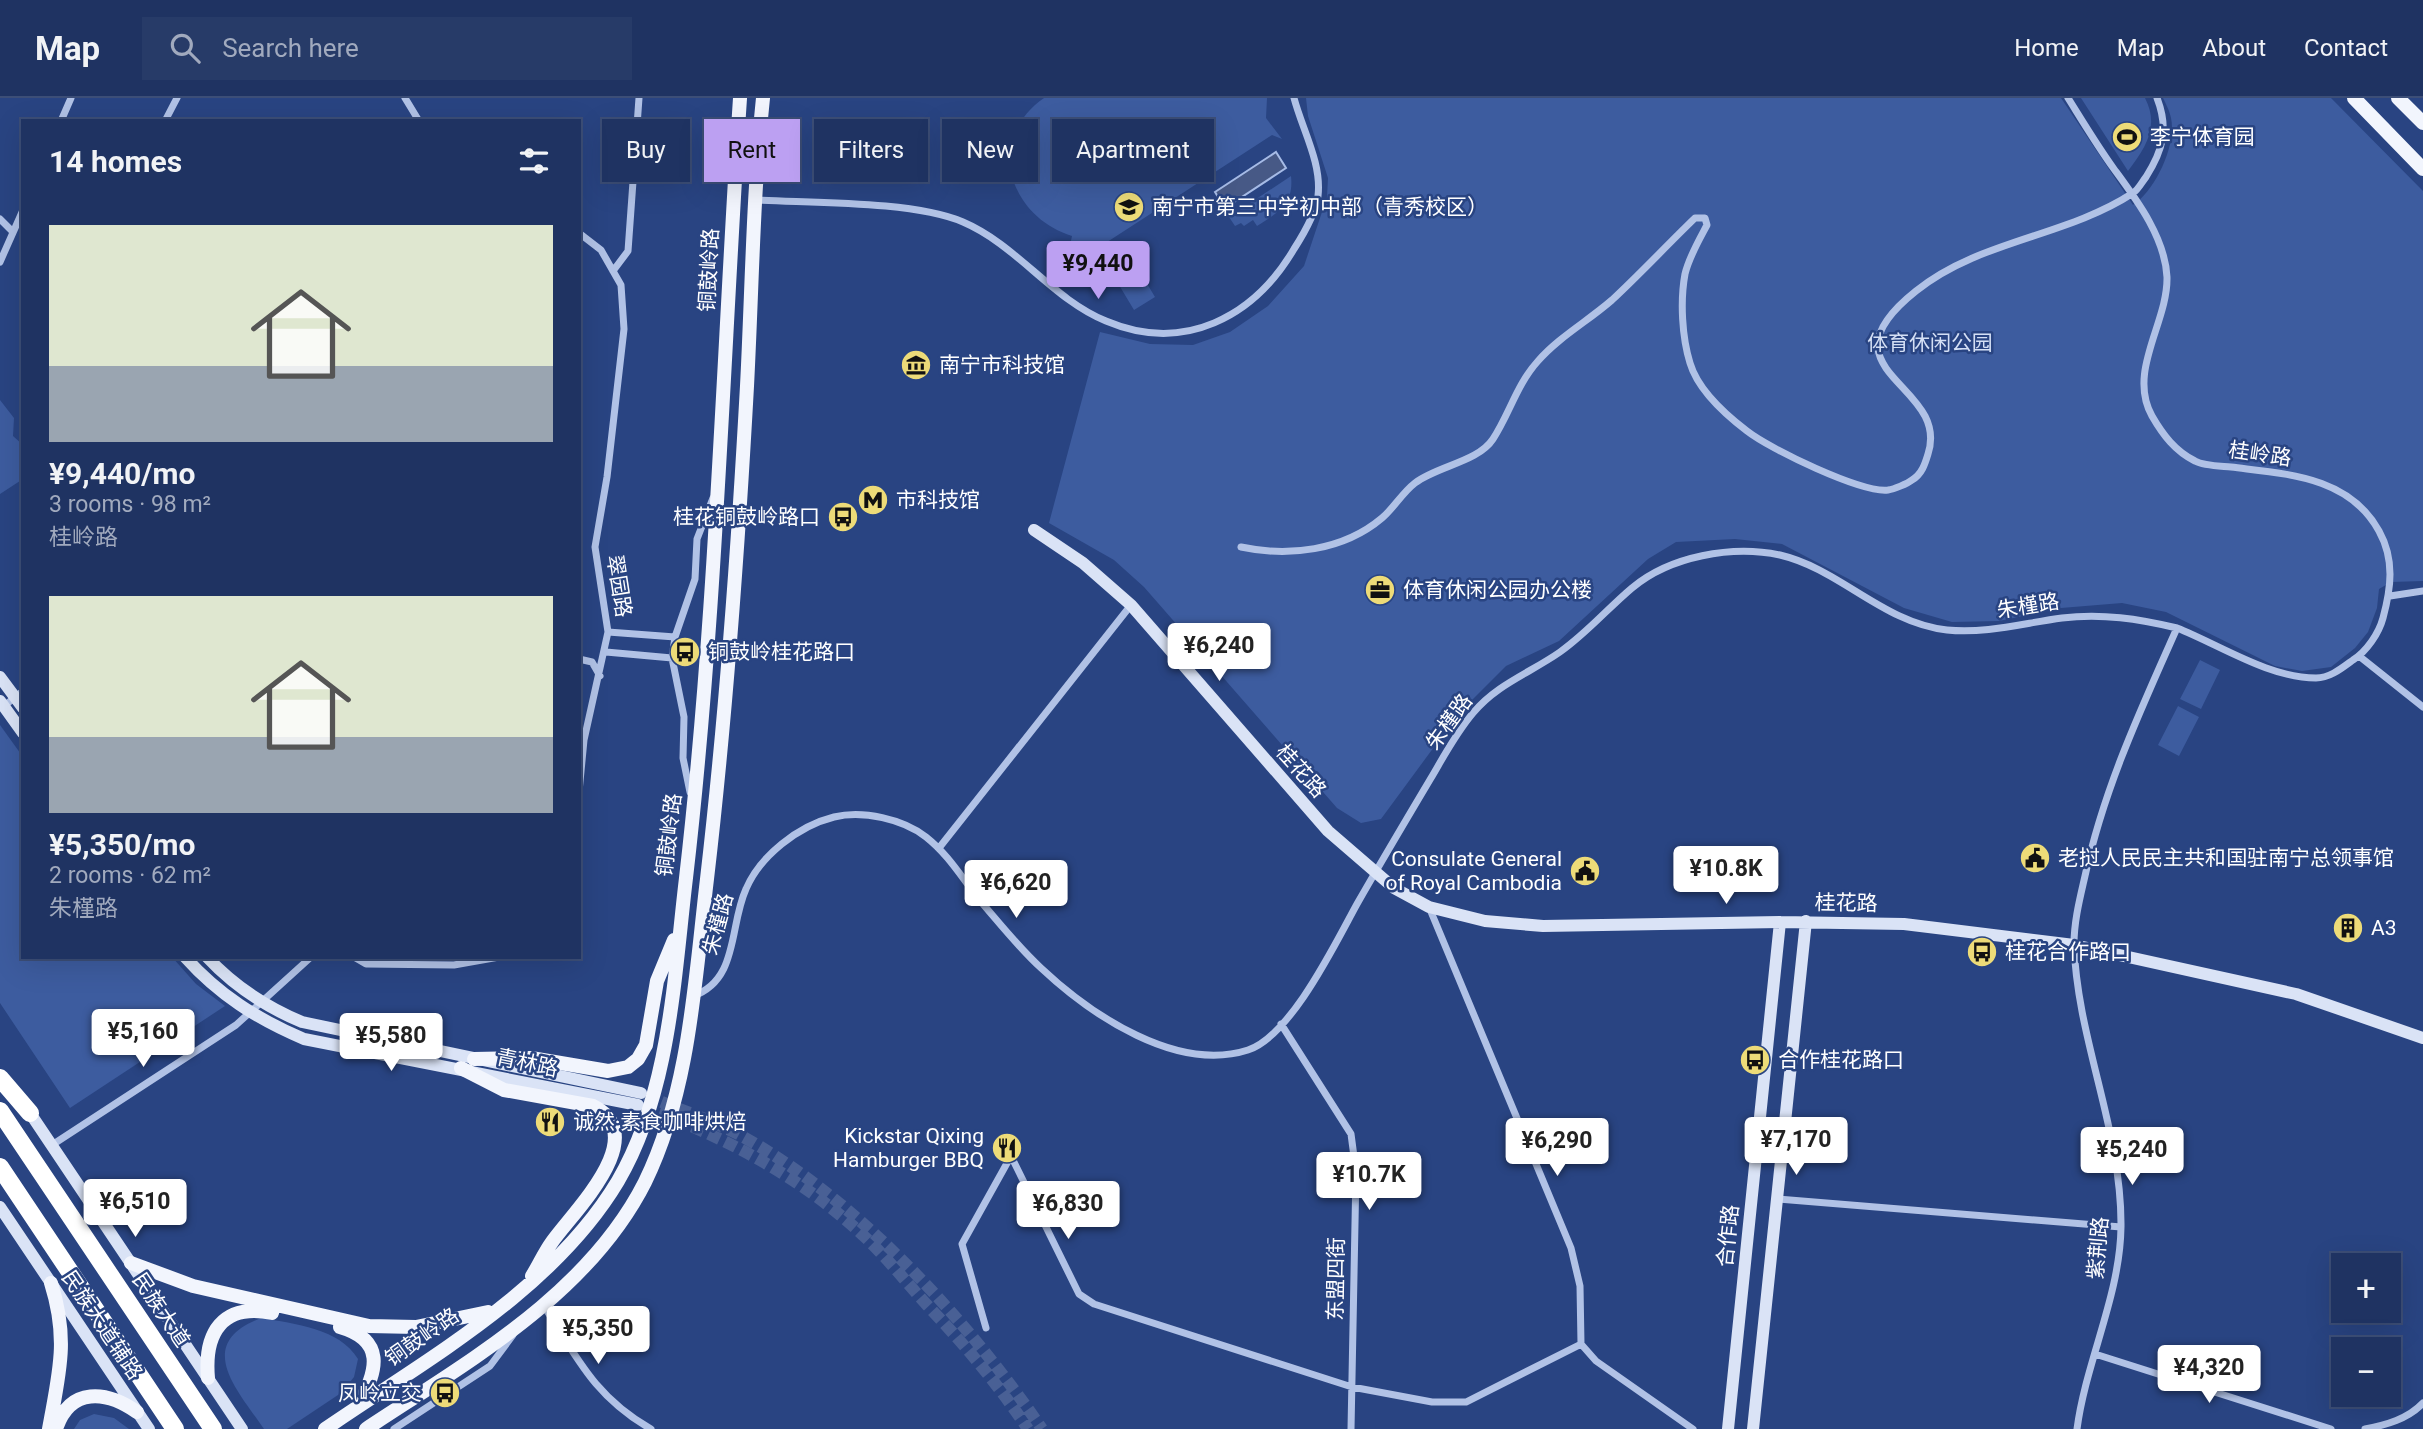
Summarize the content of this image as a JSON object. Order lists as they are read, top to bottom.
{
  "streets": {
    "highway": ["民族大道"],
    "main road": ["铜鼓岭路"],
    "street": [
      "桂岭路",
      "翠园路",
      "朱槿路",
      "桂花路",
      "青林路",
      "合作路",
      "紫荆路",
      "东盟四街",
      "民族大道辅路"
    ]
  },
  "crossings": [
    ["铜鼓岭路", "朱槿路"],
    ["桂岭路", "朱槿路"],
    ["朱槿路", "桂花路"],
    ["朱槿路", "东盟四街"],
    ["桂花路", "合作路"],
    ["桂花路", "紫荆路"]
  ],
  "parks": ["体育休闲公园"],
  "places": {
    "sports": ["李宁体育园"],
    "school or university": ["南宁市第三中学初中部（青秀校区）"],
    "museum": ["南宁市科技馆"],
    "metro station": ["市科技馆"],
    "bus stop": [
      "桂花铜鼓岭路口",
      "铜鼓岭桂花路口",
      "桂花合作路口",
      "合作桂花路口",
      "凤岭立交"
    ],
    "office": ["体育休闲公园办公楼"],
    "public building": ["老挝人民民主共和国驻南宁总领事馆", "Consulate General of Royal Cambodia"],
    "building": ["A3"],
    "restaurant": ["诚然·素食咖啡烘焙", "Kickstar Qixing Hamburger BBQ"]
  },
  "page": {
    "header": "Map",
    "search": "Search here",
    "nav": [
      "Home",
      "Map",
      "About",
      "Contact"
    ],
    "chip": [
      "Buy",
      "Rent",
      "Filters",
      "New",
      "Apartment"
    ],
    "heading": "14 homes",
    "list": [
      {
        "name": "¥9,440/mo",
        "note": "3 rooms · 98 m² · 桂岭路"
      },
      {
        "name": "¥5,350/mo",
        "note": "2 rooms · 62 m² · 朱槿路"
      }
    ],
    "price": [
      "¥9,440",
      "¥6,240",
      "¥10.8K",
      "¥6,620",
      "¥5,160",
      "¥5,580",
      "¥7,170",
      "¥6,290",
      "¥5,240",
      "¥10.7K",
      "¥6,510",
      "¥6,830",
      "¥5,350",
      "¥4,320"
    ],
    "map_buttons": ["+", "−"]
  }
}
